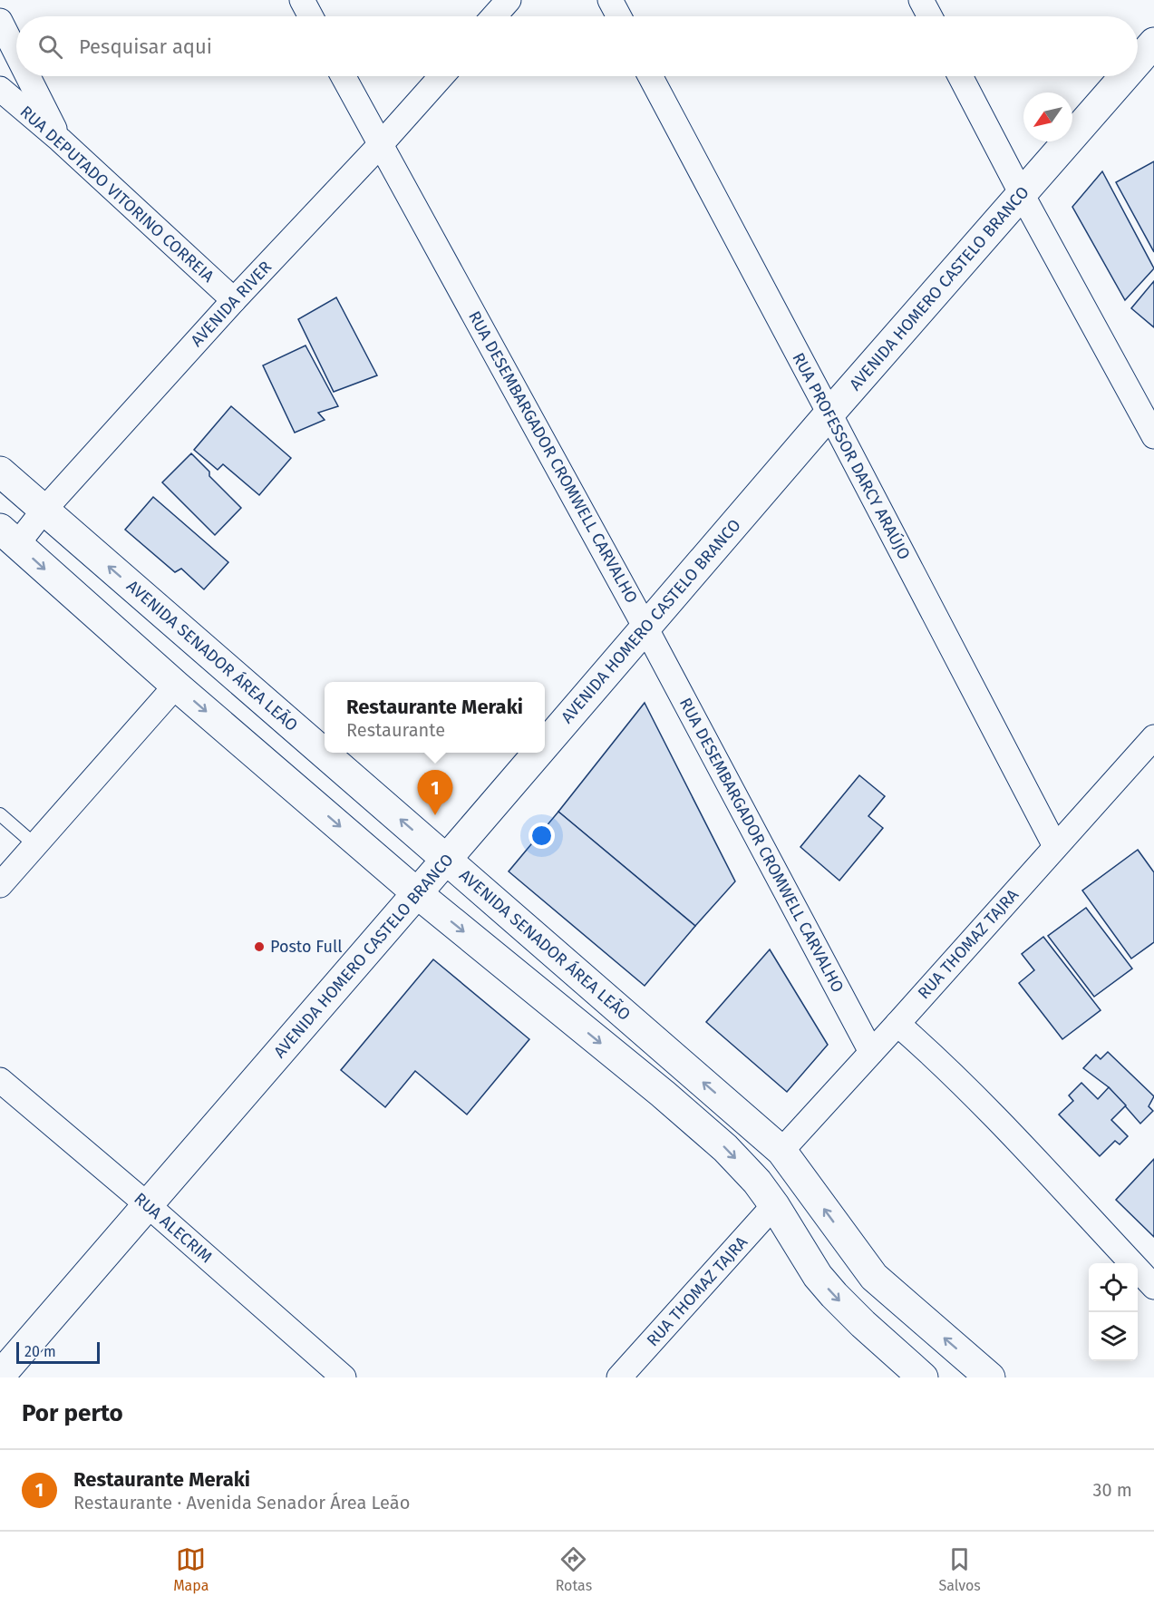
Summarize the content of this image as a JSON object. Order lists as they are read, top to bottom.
{
  "streets": {
    "street": [
      "RUA DEPUTADO VITORINO CORREIA",
      "AVENIDA HOMERO CASTELO BRANCO",
      "AVENIDA RIVER",
      "RUA PROFESSOR DARCY ARAÚJO",
      "RUA DESEMBARGADOR CROMWELL CARVALHO",
      "AVENIDA SENADOR ÁREA LEÃO",
      "RUA THOMAZ TAJRA",
      "RUA ALECRIM"
    ]
  },
  "crossings": [
    ["RUA DEPUTADO VITORINO CORREIA", "AVENIDA RIVER"],
    ["AVENIDA HOMERO CASTELO BRANCO", "RUA PROFESSOR DARCY ARAÚJO"],
    ["AVENIDA HOMERO CASTELO BRANCO", "RUA DESEMBARGADOR CROMWELL CARVALHO"],
    ["AVENIDA HOMERO CASTELO BRANCO", "AVENIDA SENADOR ÁREA LEÃO"],
    ["AVENIDA HOMERO CASTELO BRANCO", "RUA ALECRIM"],
    ["AVENIDA RIVER", "RUA DESEMBARGADOR CROMWELL CARVALHO"],
    ["AVENIDA RIVER", "AVENIDA SENADOR ÁREA LEÃO"],
    ["RUA PROFESSOR DARCY ARAÚJO", "RUA THOMAZ TAJRA"],
    ["RUA DESEMBARGADOR CROMWELL CARVALHO", "RUA THOMAZ TAJRA"],
    ["AVENIDA SENADOR ÁREA LEÃO", "RUA THOMAZ TAJRA"]
  ],
  "places": ["Posto Full"],
  "scale_bar": "20 m",
  "north": "bottom left",
  "page": {
    "search": "Pesquisar aqui",
    "popup": ["Restaurante Meraki", "Restaurante"],
    "pins": "1",
    "scale": "20 m",
    "heading": "Por perto",
    "list": [
      {
        "mark": "1",
        "name": "Restaurante Meraki",
        "note": "Restaurante · Avenida Senador Área Leão",
        "value": "30 m"
      }
    ],
    "nav": ["Mapa", "Rotas", "Salvos"]
  }
}
